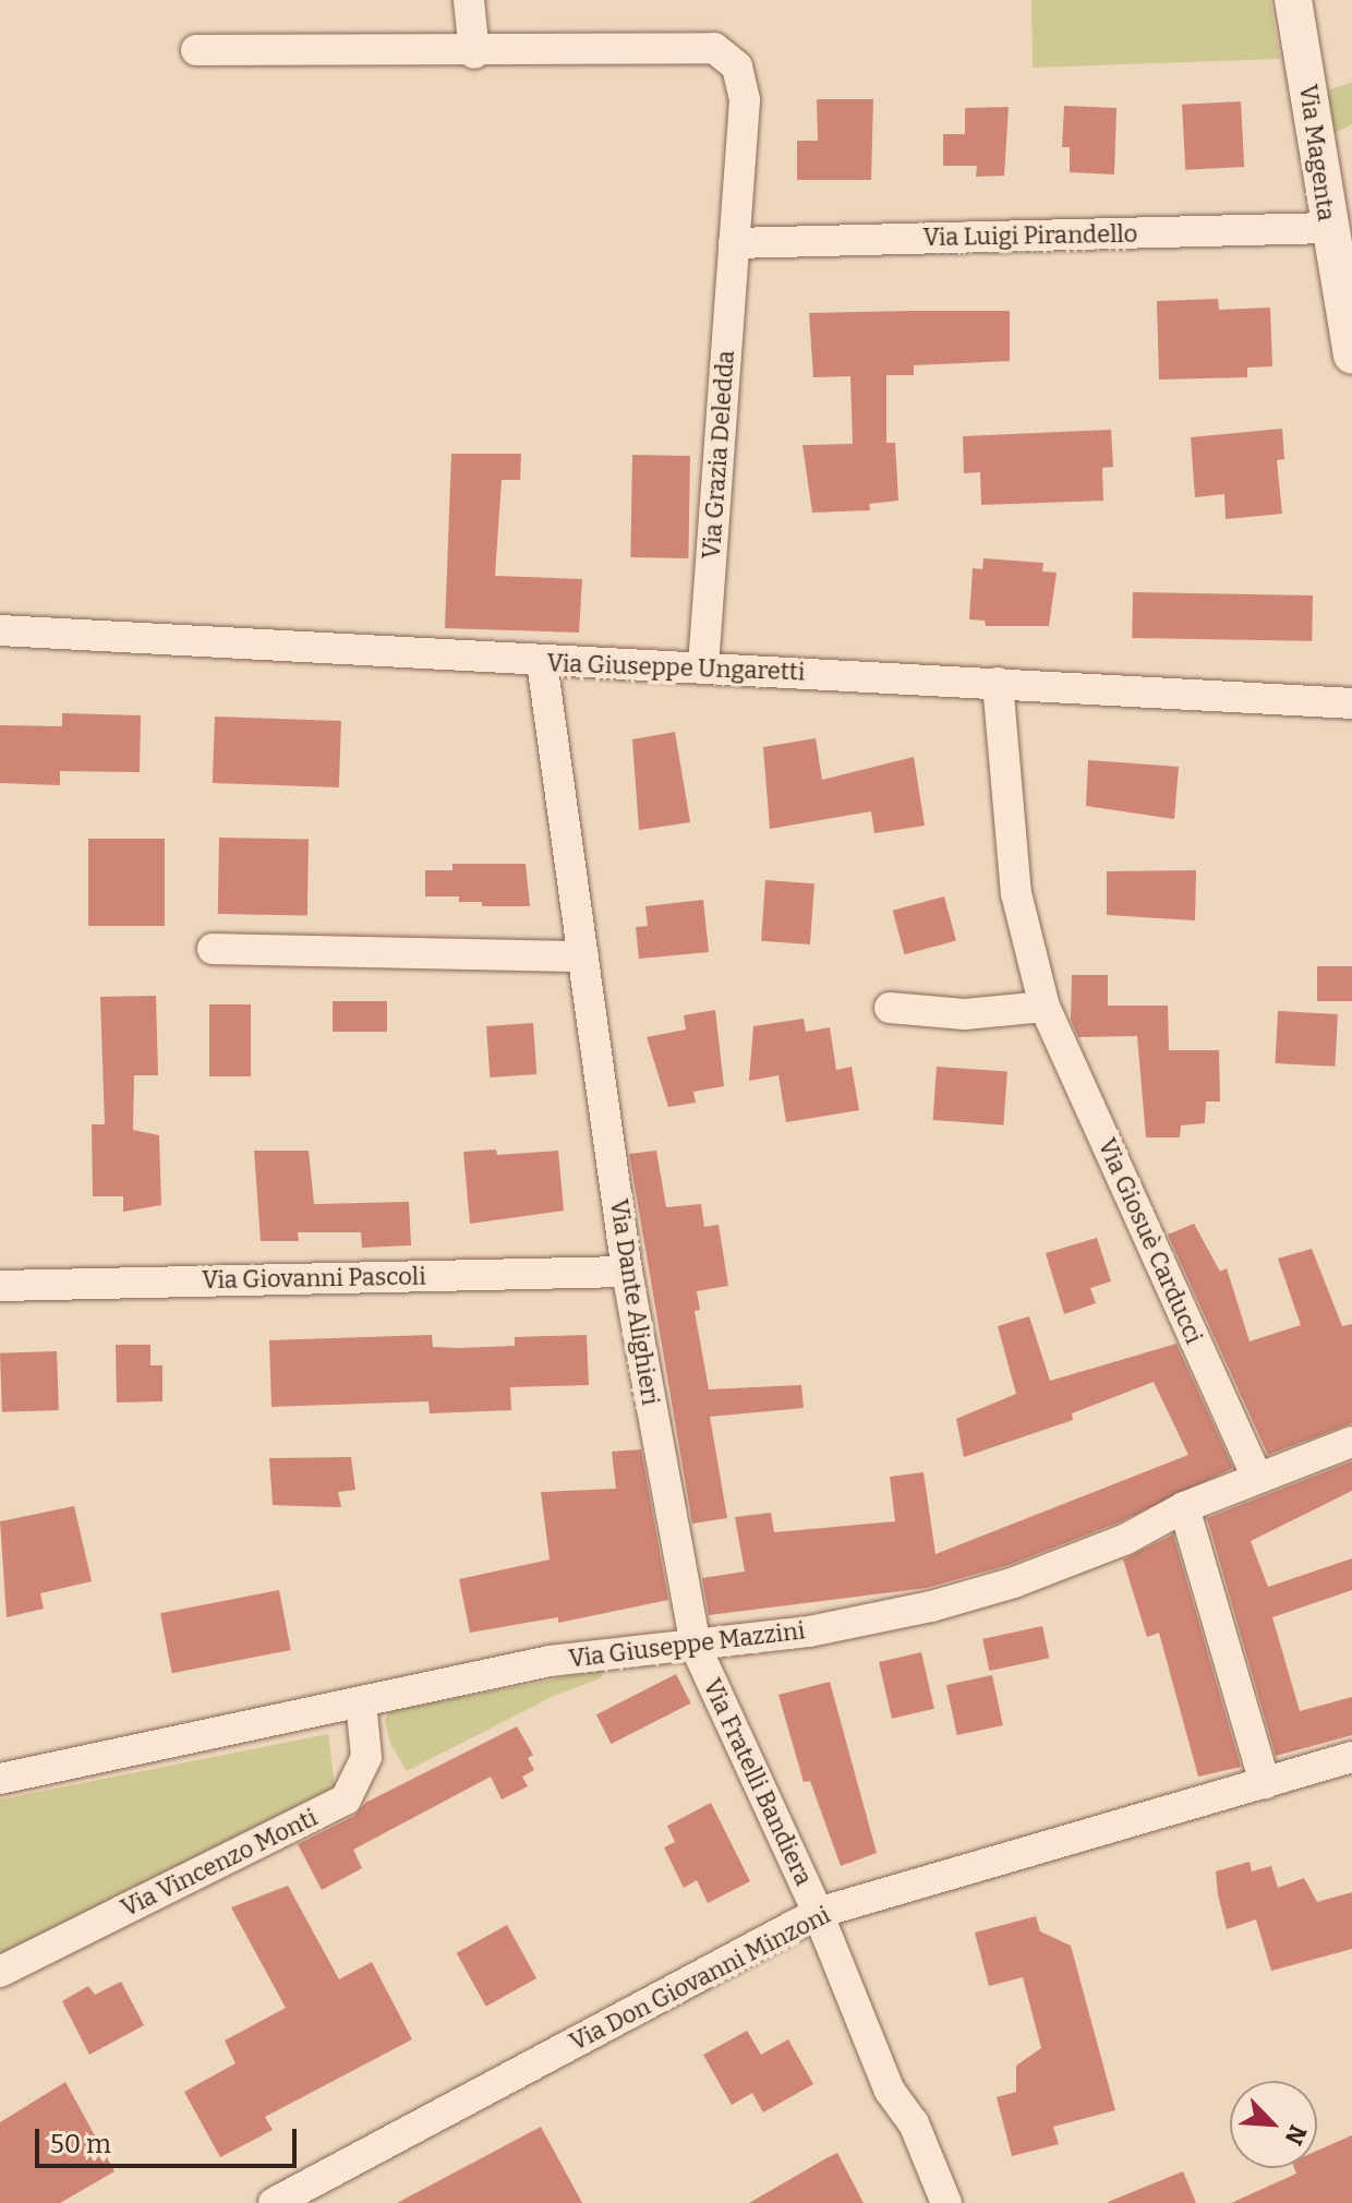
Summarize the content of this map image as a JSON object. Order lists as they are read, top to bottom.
{
  "streets": {
    "street": [
      "Via Magenta",
      "Via Luigi Pirandello",
      "Via Grazia Deledda",
      "Via Giuseppe Ungaretti",
      "Via Giosuè Carducci",
      "Via Giovanni Pascoli",
      "Via Dante Alighieri",
      "Via Giuseppe Mazzini",
      "Via Fratelli Bandiera",
      "Via Vincenzo Monti",
      "Via Don Giovanni Minzoni"
    ]
  },
  "crossings": [
    ["Via Magenta", "Via Luigi Pirandello"],
    ["Via Luigi Pirandello", "Via Grazia Deledda"],
    ["Via Grazia Deledda", "Via Giuseppe Ungaretti"],
    ["Via Giuseppe Ungaretti", "Via Giosuè Carducci"],
    ["Via Giuseppe Ungaretti", "Via Dante Alighieri"],
    ["Via Giosuè Carducci", "Via Giuseppe Mazzini"],
    ["Via Giovanni Pascoli", "Via Dante Alighieri"],
    ["Via Dante Alighieri", "Via Giuseppe Mazzini"],
    ["Via Dante Alighieri", "Via Fratelli Bandiera"],
    ["Via Giuseppe Mazzini", "Via Fratelli Bandiera"],
    ["Via Giuseppe Mazzini", "Via Vincenzo Monti"],
    ["Via Fratelli Bandiera", "Via Don Giovanni Minzoni"]
  ],
  "scale_bar": "50 m",
  "north": "bottom right"
}
